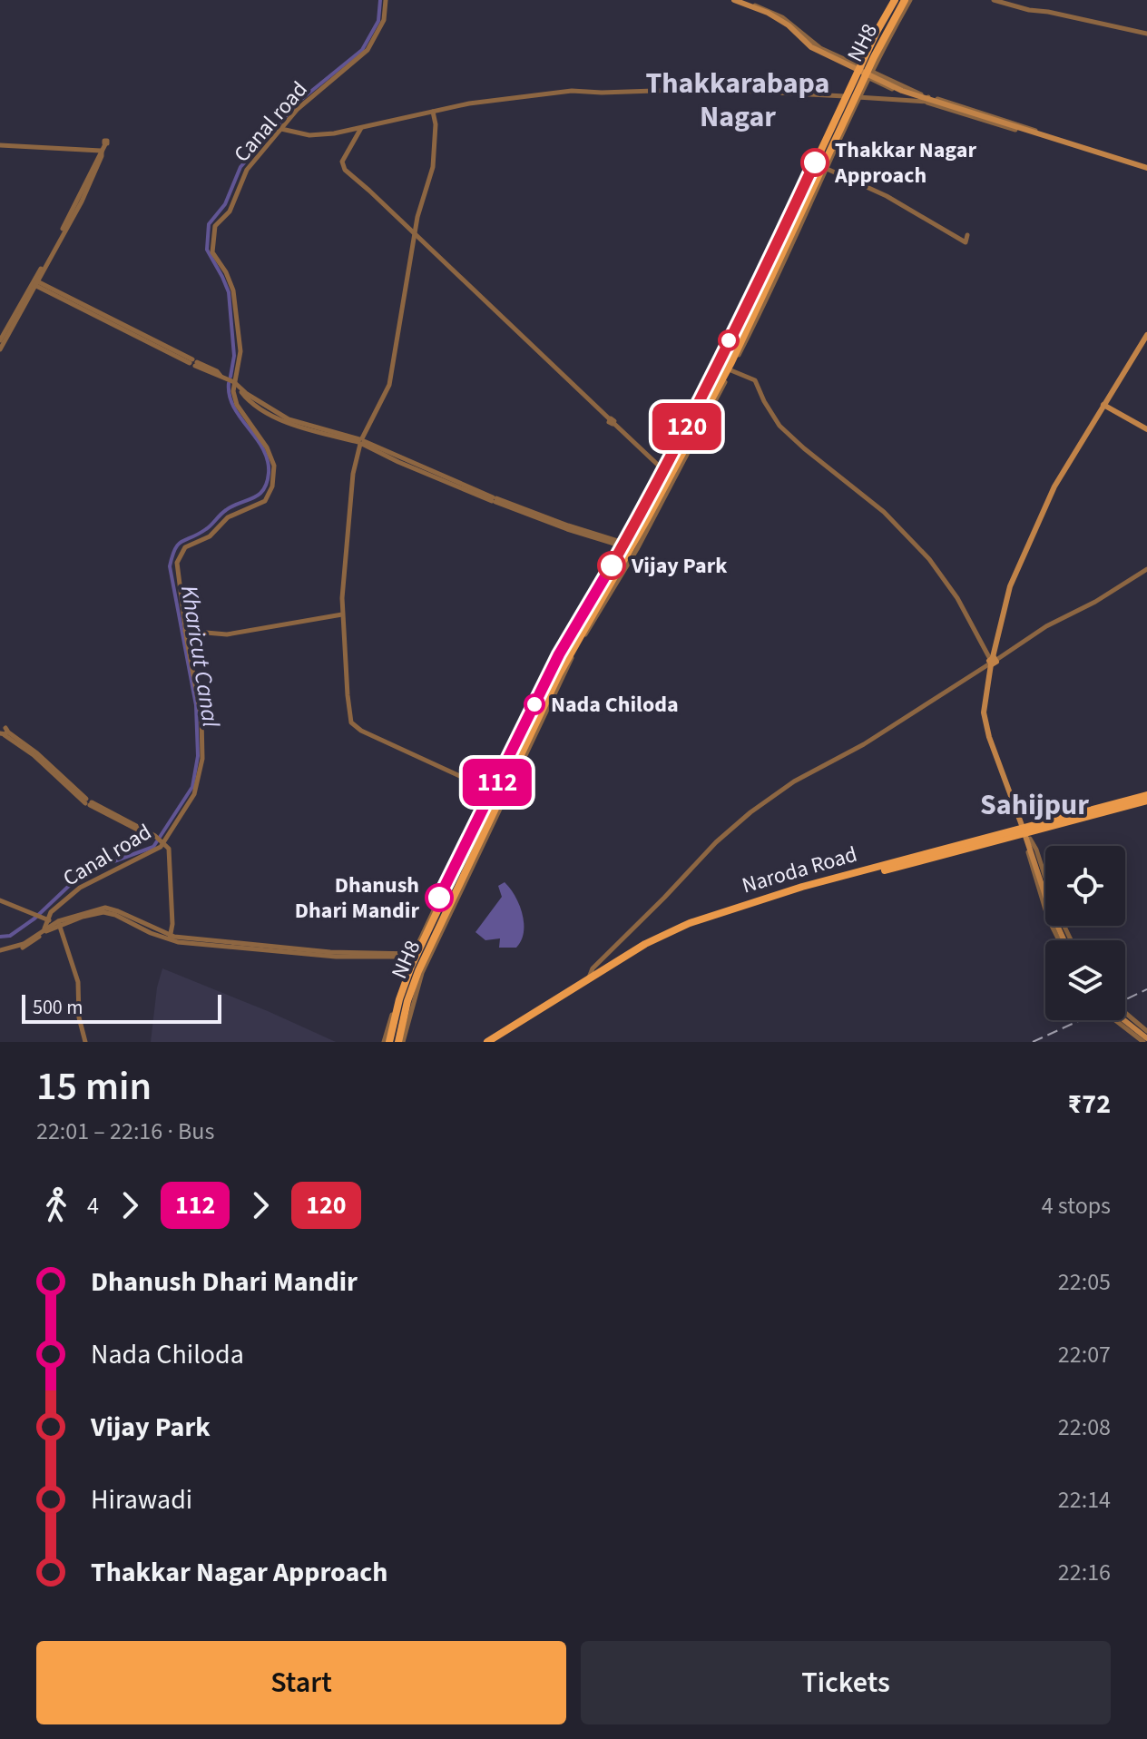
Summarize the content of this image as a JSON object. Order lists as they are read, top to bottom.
{
  "streets": {
    "main road": ["NH8", "Naroda Road"],
    "street": ["Canal road"]
  },
  "districts": ["Thakkarabapa Nagar", "Sahijpur"],
  "water": ["Kharicut Canal"],
  "places": [
    "Thakkar Nagar Approach",
    "Vijay Park",
    "Nada Chiloda",
    "Dhanush Dhari Mandir"
  ],
  "lines": ["bus line 120", "bus line 112"],
  "scale_bar": "500 m",
  "page": {
    "on_map": ["112", "120"],
    "scale": "500 m",
    "heading": ["15 min", "22:01 – 22:16 · Bus", "₹72"],
    "legs": [
      "4",
      "112",
      "120",
      "4 stops"
    ],
    "list": [
      {
        "name": "Dhanush Dhari Mandir",
        "value": "22:05"
      },
      {
        "name": "Nada Chiloda",
        "value": "22:07"
      },
      {
        "name": "Vijay Park",
        "value": "22:08"
      },
      {
        "name": "Hirawadi",
        "value": "22:14"
      },
      {
        "name": "Thakkar Nagar Approach",
        "value": "22:16"
      }
    ],
    "buttons": ["Start", "Tickets"]
  }
}
